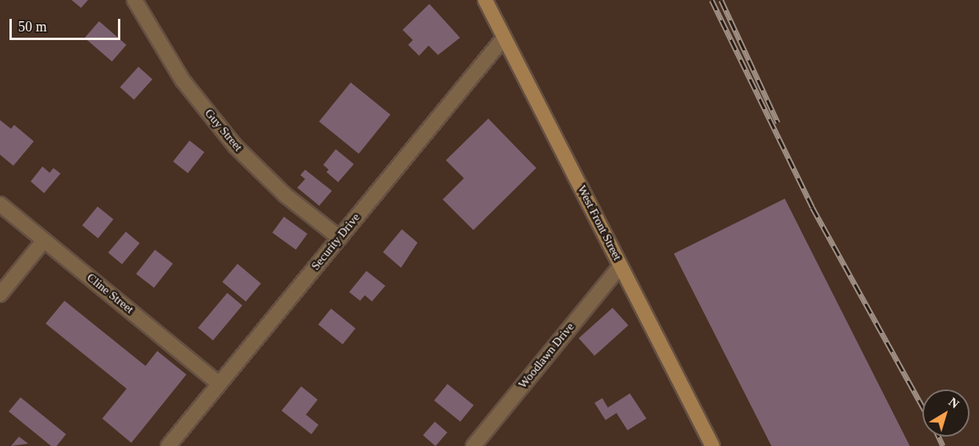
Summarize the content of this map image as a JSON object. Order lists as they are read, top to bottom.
{
  "streets": {
    "main road": ["West Front Street"],
    "street": [
      "Guy Street",
      "Security Drive",
      "Cline Street",
      "Woodlawn Drive"
    ]
  },
  "crossings": [
    ["Guy Street", "Security Drive"],
    ["West Front Street", "Security Drive"],
    ["West Front Street", "Woodlawn Drive"],
    ["Security Drive", "Cline Street"]
  ],
  "scale_bar": "50 m",
  "north": "top right"
}
